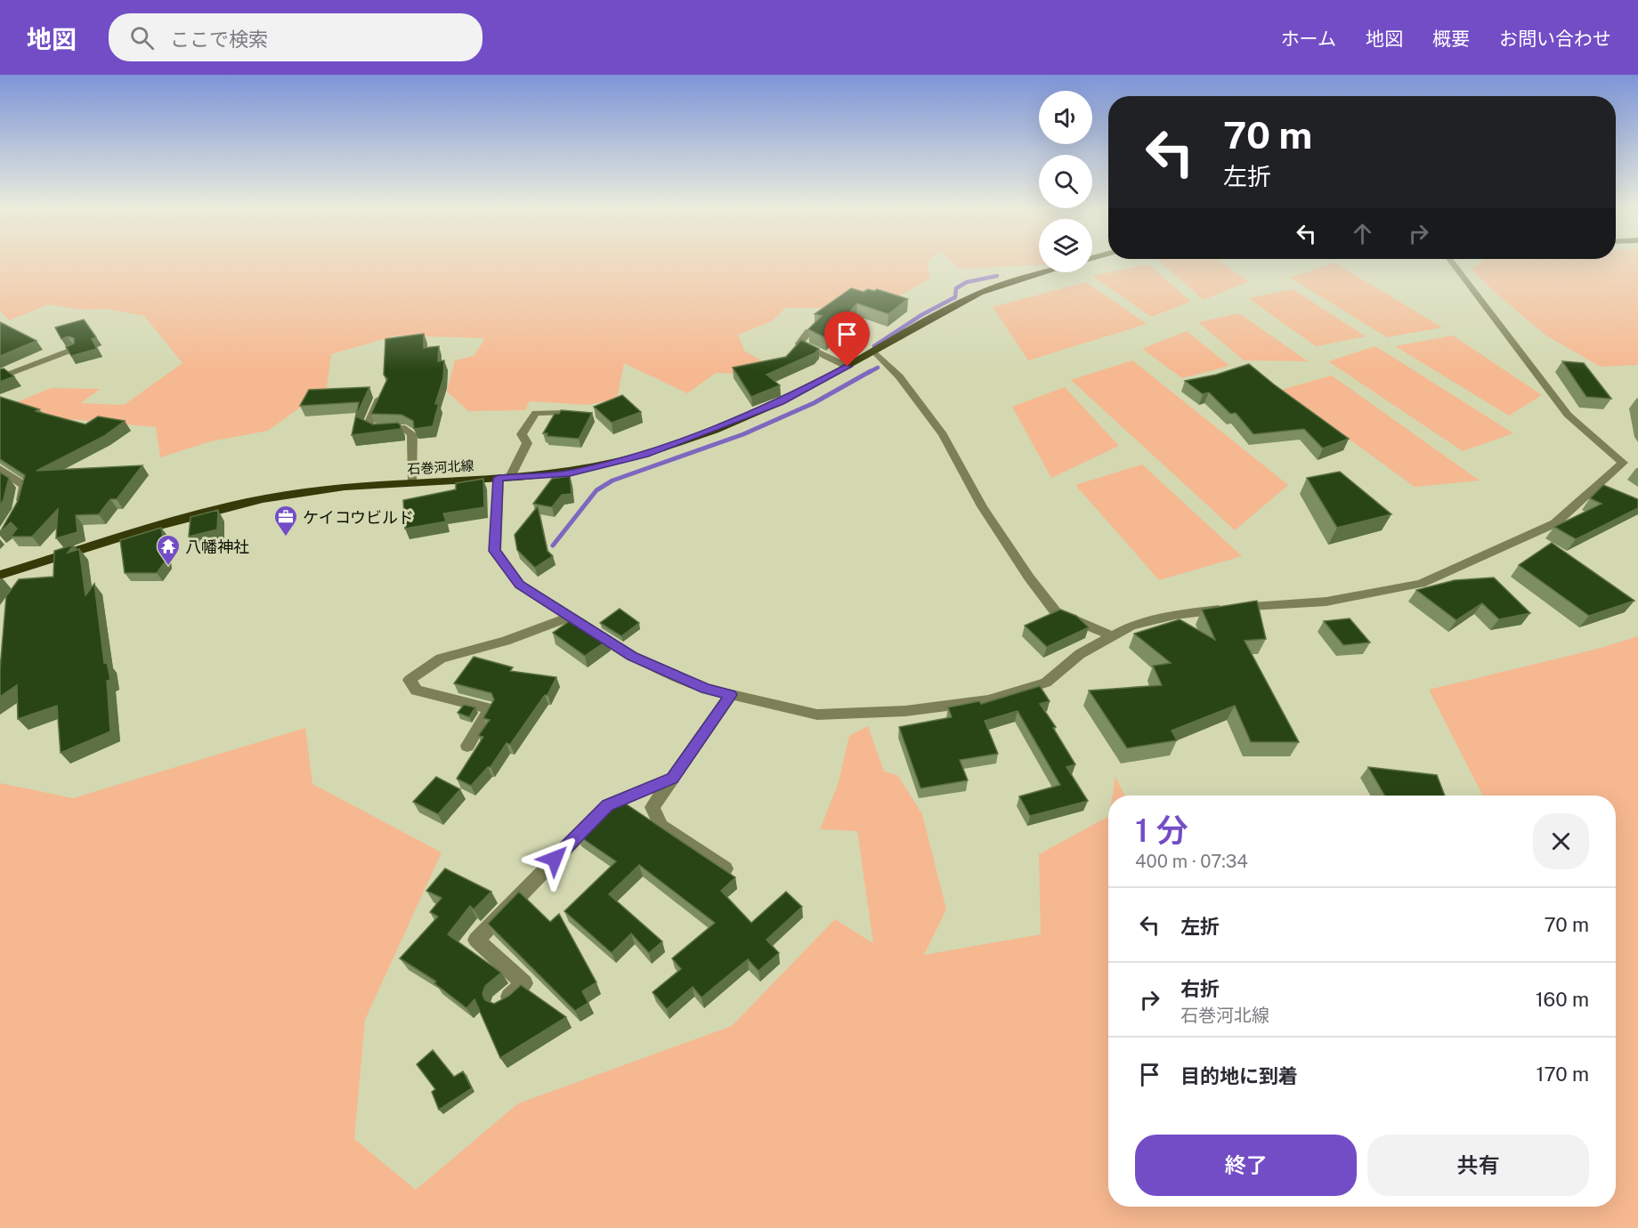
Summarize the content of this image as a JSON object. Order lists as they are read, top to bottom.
{
  "streets": {
    "main road": ["石巻河北線"]
  },
  "places": {
    "office": ["ケイコウビルド"],
    "temple": ["八幡神社"]
  },
  "page": {
    "header": "地図",
    "search": "ここで検索",
    "nav": [
      "ホーム",
      "地図",
      "概要",
      "お問い合わせ"
    ],
    "turn": ["70 m", "左折"],
    "heading": ["1 分", "400 m · 07:34"],
    "list": [
      {
        "name": "左折",
        "value": "70 m"
      },
      {
        "name": "右折",
        "note": "石巻河北線",
        "value": "160 m"
      },
      {
        "name": "目的地に到着",
        "value": "170 m"
      }
    ],
    "buttons": ["終了", "共有"]
  }
}
